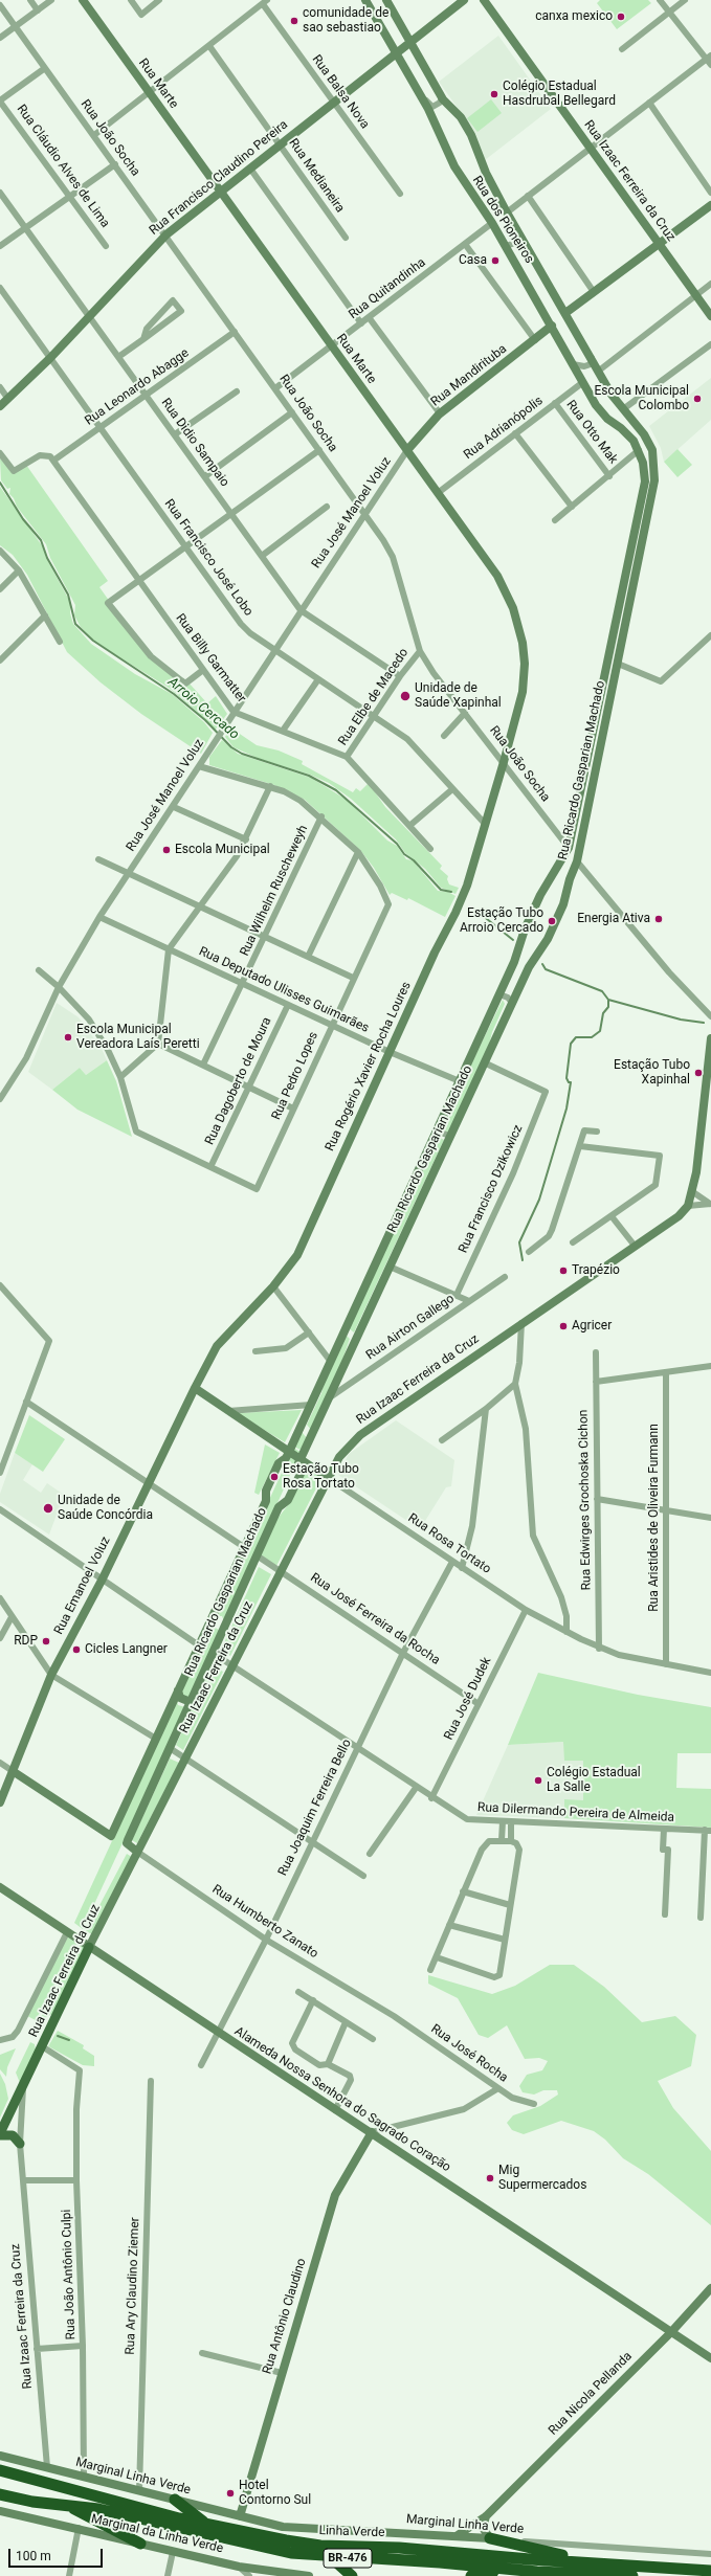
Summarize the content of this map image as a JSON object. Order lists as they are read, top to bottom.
{
  "streets": {
    "highway": ["Linha Verde", "BR-476"],
    "main road": ["Rua Izaac Ferreira da Cruz"],
    "street": [
      "Rua Marte",
      "Rua Balsa Nova",
      "Rua João Socha",
      "Rua Cláudio Alves de Lima",
      "Rua Medianeira",
      "Rua Francisco Claudino Pereira",
      "Rua dos Pioneiros",
      "Rua Quitandinha",
      "Rua Mandirituba",
      "Rua Leonardo Abagge",
      "Rua Adrianópolis",
      "Rua Otto Mak",
      "Rua Didio Sampaio",
      "Rua José Manoel Voluz",
      "Rua Francisco José Lobo",
      "Rua Billy Garmatter",
      "Rua Elbe de Macedo",
      "Rua Ricardo Gasparian Machado",
      "Rua Wilhelm Ruscheweyh",
      "Rua Deputado Ulisses Guimarães",
      "Rua Rogério Xavier Rocha Loures",
      "Rua Pedro Lopes",
      "Rua Dagoberto de Moura",
      "Rua Francisco Dzikowicz",
      "Rua Airton Gallego",
      "Rua Edwirges Grochoska Cichon",
      "Rua Aristides de Oliveira Furmann",
      "Rua Rosa Tortato",
      "Rua Emanoel Voluz",
      "Rua José Ferreira da Rocha",
      "Rua José Dudek",
      "Rua Joaquim Ferreira Bello",
      "Rua Dilermando Pereira de Almeida",
      "Rua Humberto Zanato",
      "Rua José Rocha",
      "Alameda Nossa Senhora do Sagrado Coração",
      "Rua João Antônio Culpi",
      "Rua Ary Claudino Ziemer",
      "Rua Antônio Claudino",
      "Rua Nicola Pellanda",
      "Marginal Linha Verde",
      "Marginal da Linha Verde"
    ]
  },
  "crossings": [
    ["Rua Marte", "Rua João Socha"],
    ["Rua Marte", "Rua Francisco Claudino Pereira"],
    ["Rua Marte", "Rua Quitandinha"],
    ["Rua Marte", "Rua Mandirituba"],
    ["Rua Marte", "Rua Adrianópolis"],
    ["Rua Marte", "Rua José Manoel Voluz"],
    ["Rua Marte", "Rua Rogério Xavier Rocha Loures"],
    ["Rua Balsa Nova", "Rua Francisco Claudino Pereira"],
    ["Rua João Socha", "Rua Francisco Claudino Pereira"],
    ["Rua João Socha", "Rua Quitandinha"],
    ["Rua João Socha", "Rua Leonardo Abagge"],
    ["Rua João Socha", "Rua José Manoel Voluz"],
    ["Rua João Socha", "Rua Elbe de Macedo"],
    ["Rua João Socha", "Rua Ricardo Gasparian Machado"],
    ["Rua João Socha", "Rua Rogério Xavier Rocha Loures"],
    ["Rua Medianeira", "Rua Francisco Claudino Pereira"],
    ["Rua Francisco Claudino Pereira", "Rua dos Pioneiros"],
    ["Rua Francisco Claudino Pereira", "Rua Didio Sampaio"],
    ["Rua Francisco Claudino Pereira", "Rua Francisco José Lobo"],
    ["Rua Izaac Ferreira da Cruz", "Rua Rosa Tortato"],
    ["Rua Izaac Ferreira da Cruz", "Rua José Ferreira da Rocha"],
    ["Rua Izaac Ferreira da Cruz", "Rua Dilermando Pereira de Almeida"],
    ["Rua Izaac Ferreira da Cruz", "Rua Humberto Zanato"],
    ["Rua Izaac Ferreira da Cruz", "Alameda Nossa Senhora do Sagrado Coração"],
    ["Rua Izaac Ferreira da Cruz", "Rua João Antônio Culpi"],
    ["Rua Izaac Ferreira da Cruz", "Marginal Linha Verde"],
    ["Rua dos Pioneiros", "Rua Quitandinha"],
    ["Rua dos Pioneiros", "Rua Mandirituba"],
    ["Rua dos Pioneiros", "Rua Adrianópolis"],
    ["Rua dos Pioneiros", "Rua Ricardo Gasparian Machado"],
    ["Rua Mandirituba", "Rua José Manoel Voluz"],
    ["Rua Leonardo Abagge", "Rua Didio Sampaio"],
    ["Rua Leonardo Abagge", "Rua Francisco José Lobo"],
    ["Rua Leonardo Abagge", "Rua Billy Garmatter"],
    ["Rua Adrianópolis", "Rua Otto Mak"],
    ["Rua Didio Sampaio", "Rua José Manoel Voluz"],
    ["Rua Didio Sampaio", "Rua Elbe de Macedo"],
    ["Rua José Manoel Voluz", "Rua Francisco José Lobo"],
    ["Rua José Manoel Voluz", "Rua Billy Garmatter"],
    ["Rua José Manoel Voluz", "Rua Deputado Ulisses Guimarães"],
    ["Rua Francisco José Lobo", "Rua Elbe de Macedo"],
    ["Rua Francisco José Lobo", "Rua Rogério Xavier Rocha Loures"],
    ["Rua Billy Garmatter", "Rua Elbe de Macedo"],
    ["Rua Ricardo Gasparian Machado", "Rua Deputado Ulisses Guimarães"],
    ["Rua Ricardo Gasparian Machado", "Rua Francisco Dzikowicz"],
    ["Rua Ricardo Gasparian Machado", "Rua Airton Gallego"],
    ["Rua Ricardo Gasparian Machado", "Rua Rosa Tortato"],
    ["Rua Ricardo Gasparian Machado", "Rua Emanoel Voluz"],
    ["Rua Ricardo Gasparian Machado", "Rua José Ferreira da Rocha"],
    ["Rua Ricardo Gasparian Machado", "Rua Dilermando Pereira de Almeida"],
    ["Rua Ricardo Gasparian Machado", "Rua Humberto Zanato"],
    ["Rua Wilhelm Ruscheweyh", "Rua Deputado Ulisses Guimarães"],
    ["Rua Deputado Ulisses Guimarães", "Rua Rogério Xavier Rocha Loures"],
    ["Rua Deputado Ulisses Guimarães", "Rua Pedro Lopes"],
    ["Rua Deputado Ulisses Guimarães", "Rua Dagoberto de Moura"],
    ["Rua Rogério Xavier Rocha Loures", "Rua Emanoel Voluz"],
    ["Rua Pedro Lopes", "Rua Dagoberto de Moura"],
    ["Rua Edwirges Grochoska Cichon", "Rua Rosa Tortato"],
    ["Rua Aristides de Oliveira Furmann", "Rua Rosa Tortato"],
    ["Rua Rosa Tortato", "Rua Emanoel Voluz"],
    ["Rua Rosa Tortato", "Rua José Dudek"],
    ["Rua Rosa Tortato", "Rua Joaquim Ferreira Bello"],
    ["Rua José Ferreira da Rocha", "Rua José Dudek"],
    ["Rua José Ferreira da Rocha", "Rua Joaquim Ferreira Bello"],
    ["Rua José Dudek", "Rua Dilermando Pereira de Almeida"],
    ["Rua Joaquim Ferreira Bello", "Rua Dilermando Pereira de Almeida"],
    ["Rua Joaquim Ferreira Bello", "Rua Humberto Zanato"],
    ["Rua Joaquim Ferreira Bello", "Alameda Nossa Senhora do Sagrado Coração"],
    ["Rua Humberto Zanato", "Rua José Rocha"],
    ["Alameda Nossa Senhora do Sagrado Coração", "Rua Antônio Claudino"],
    ["Alameda Nossa Senhora do Sagrado Coração", "Rua Nicola Pellanda"],
    ["Rua João Antônio Culpi", "Marginal Linha Verde"],
    ["Rua Ary Claudino Ziemer", "Marginal Linha Verde"],
    ["Rua Antônio Claudino", "Marginal Linha Verde"],
    ["Rua Nicola Pellanda", "Marginal Linha Verde"]
  ],
  "water": ["Arroio Cercado"],
  "places": [
    "canxa mexico",
    "comunidade de sao sebastiao",
    "Colégio Estadual Hasdrubal Bellegard",
    "Casa",
    "Escola Municipal Colombo",
    "Unidade de Saúde Xapinhal",
    "Escola Municipal",
    "Energia Ativa",
    "Estação Tubo Arroio Cercado",
    "Escola Municipal Vereadora Laís Peretti",
    "Estação Tubo Xapinhal",
    "Trapézio",
    "Agricer",
    "Estação Tubo Rosa Tortato",
    "Unidade de Saúde Concórdia",
    "RDP",
    "Cicles Langner",
    "Colégio Estadual La Salle",
    "Mig Supermercados",
    "Hotel Contorno Sul"
  ],
  "scale_bar": "100 m"
}
